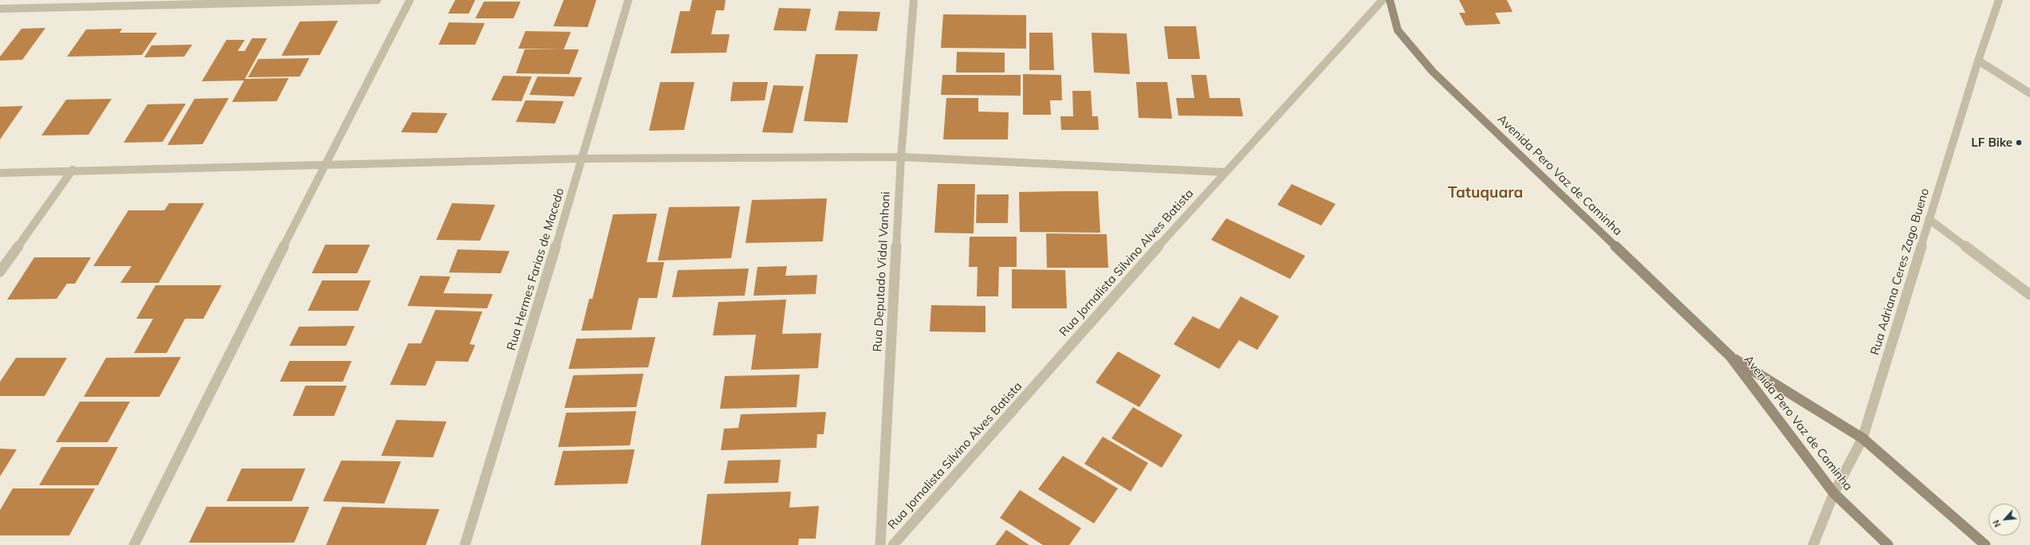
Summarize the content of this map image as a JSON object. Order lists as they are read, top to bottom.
{
  "streets": {
    "street": [
      "Avenida Pero Vaz de Caminha",
      "Rua Jornalista Silvino Alves Batista",
      "Rua Hermes Farias de Macedo",
      "Rua Deputado Vidal Vanhoni",
      "Rua Adriana Ceres Zago Bueno"
    ]
  },
  "crossings": [
    ["Avenida Pero Vaz de Caminha", "Rua Adriana Ceres Zago Bueno"]
  ],
  "districts": ["Tatuquara"],
  "places": ["LF Bike"],
  "north": "bottom left"
}
